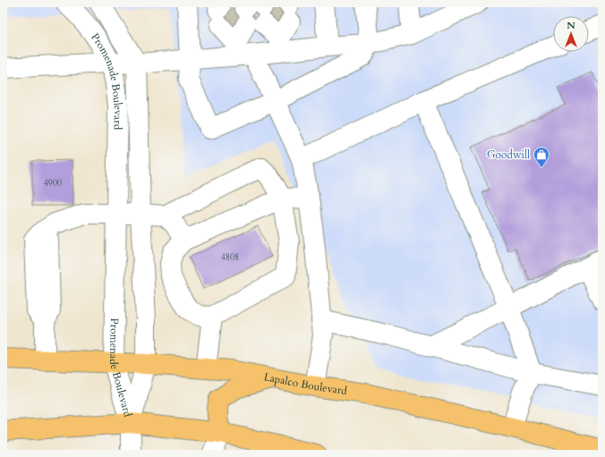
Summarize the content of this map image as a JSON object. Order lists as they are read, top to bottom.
{
  "streets": {
    "main road": ["Lapalco Boulevard"],
    "street": ["Promenade Boulevard"]
  },
  "crossings": [
    ["Promenade Boulevard", "Lapalco Boulevard"]
  ],
  "places": {
    "shop": ["Goodwill"]
  },
  "house_numbers": ["4900", "4808"],
  "north": "top"
}
